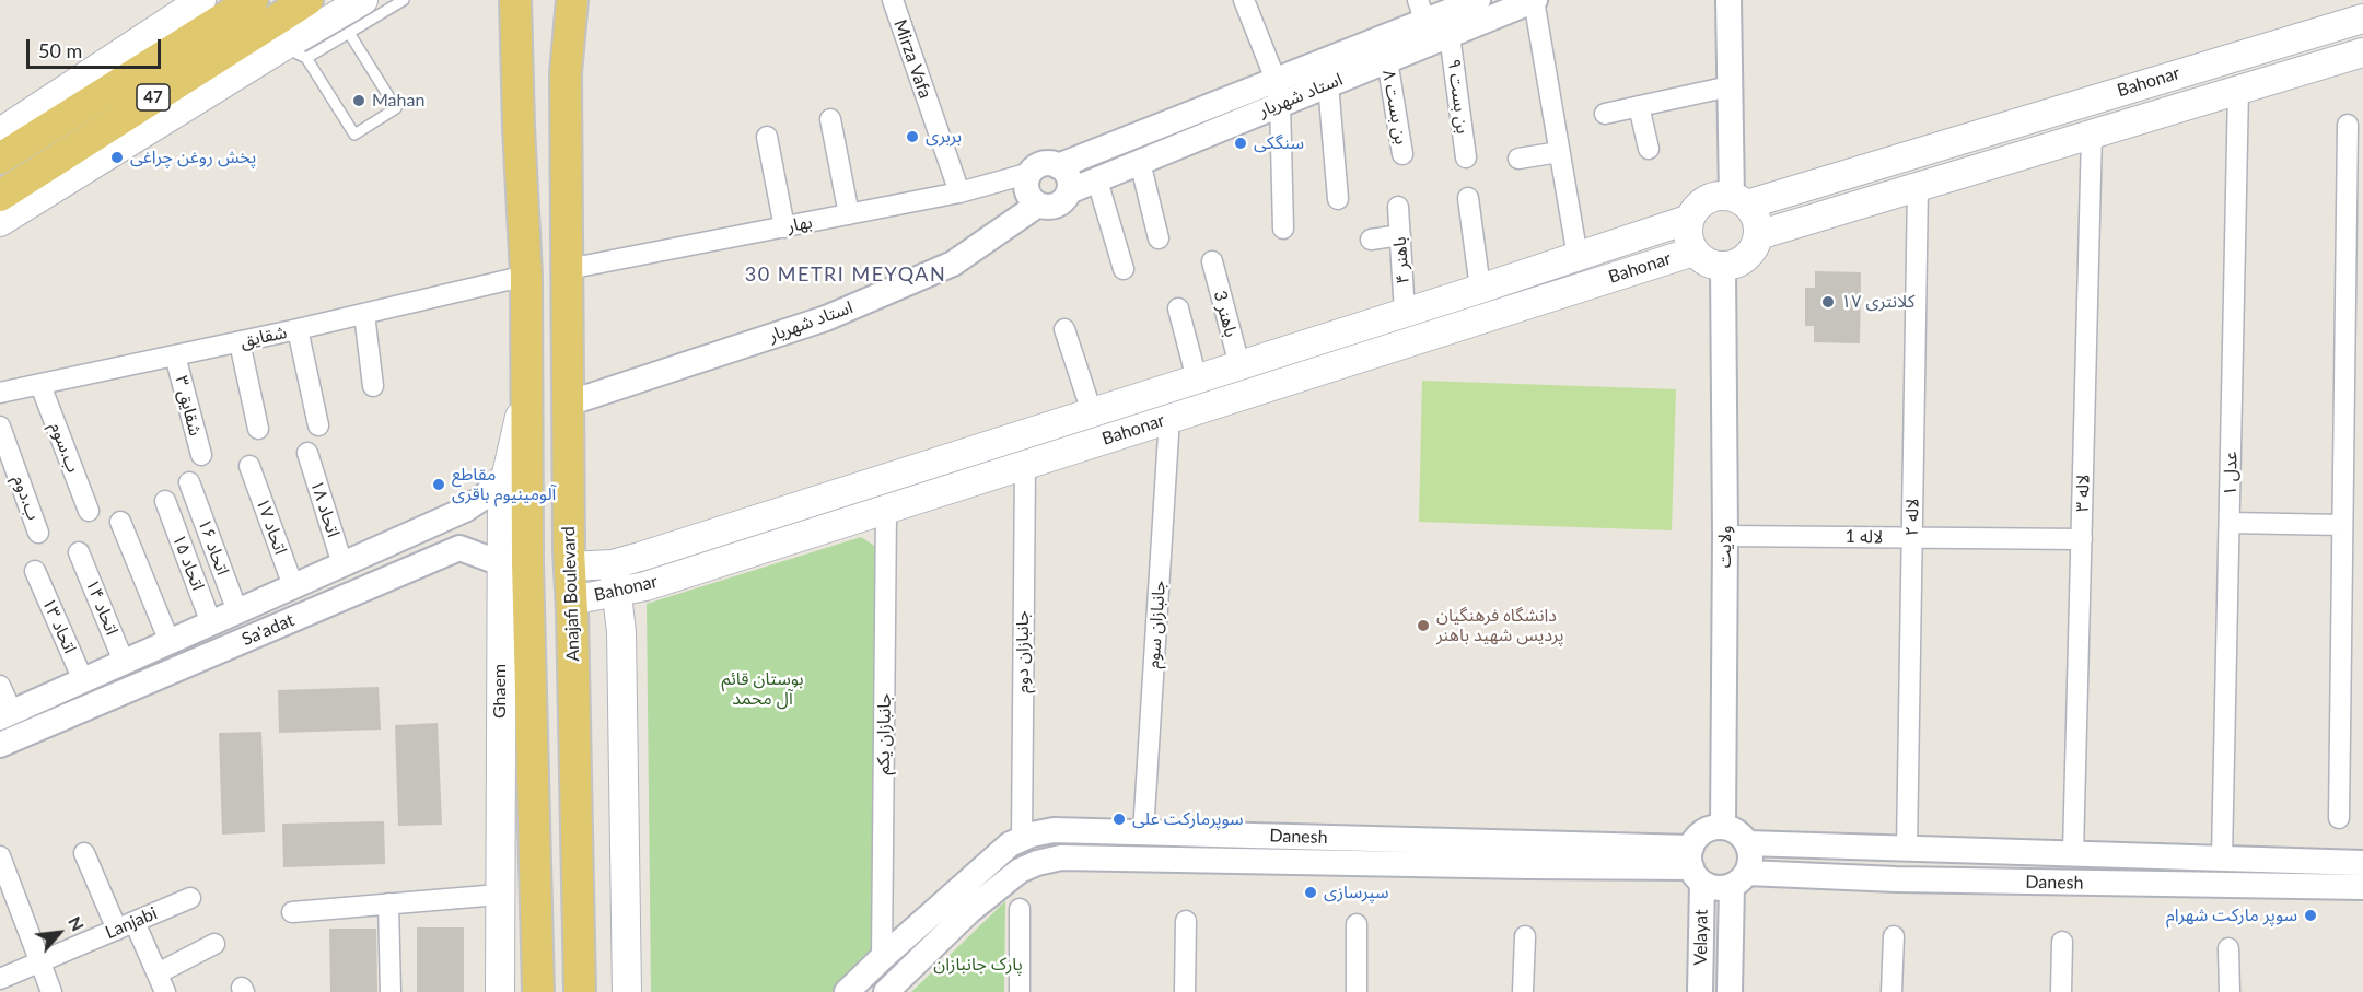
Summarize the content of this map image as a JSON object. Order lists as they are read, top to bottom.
{
  "streets": {
    "main road": [
      "Bahonar",
      "47",
      "Anajafi Boulevard",
      "Ghaem"
    ],
    "street": [
      "Mirza Vafa",
      "استاد شهریار",
      "بن بست ۹",
      "بن بست ۸",
      "بهار",
      "باهنر ۴",
      "باهنر 3",
      "شقایق",
      "شقایق ۳",
      "ب.سوم",
      "عدل ۱",
      "لاله ۳",
      "ب.دوم",
      "اتحاد ۱۸",
      "لاله ۲",
      "اتحاد ۱۷",
      "لاله 1",
      "اتحاد ۱۶",
      "ولایت",
      "اتحاد ۱۵",
      "اتحاد ۱۴",
      "جانبازان سوم",
      "اتحاد ۱۳",
      "Sa'adat",
      "جانبازان دوم",
      "جانبازان یکم",
      "Danesh",
      "Lanjabi",
      "Velayat"
    ]
  },
  "crossings": [
    ["Mirza Vafa", "بهار"],
    ["Bahonar", "باهنر ۴"],
    ["Bahonar", "باهنر 3"],
    ["Bahonar", "عدل ۱"],
    ["Bahonar", "لاله ۳"],
    ["Bahonar", "لاله ۲"],
    ["Bahonar", "ولایت"],
    ["Bahonar", "Anajafi Boulevard"],
    ["Bahonar", "جانبازان سوم"],
    ["Bahonar", "جانبازان دوم"],
    ["Bahonar", "جانبازان یکم"],
    ["استاد شهریار", "بن بست ۹"],
    ["استاد شهریار", "بن بست ۸"],
    ["استاد شهریار", "بهار"],
    ["استاد شهریار", "Anajafi Boulevard"],
    ["بهار", "Anajafi Boulevard"],
    ["شقایق", "شقایق ۳"],
    ["شقایق", "ب.سوم"],
    ["عدل ۱", "Danesh"],
    ["لاله ۳", "لاله 1"],
    ["لاله ۳", "Danesh"],
    ["اتحاد ۱۸", "Sa'adat"],
    ["لاله ۲", "لاله 1"],
    ["لاله ۲", "Danesh"],
    ["اتحاد ۱۷", "Sa'adat"],
    ["لاله 1", "ولایت"],
    ["اتحاد ۱۶", "Sa'adat"],
    ["ولایت", "Danesh"],
    ["ولایت", "Velayat"],
    ["اتحاد ۱۵", "Sa'adat"],
    ["اتحاد ۱۴", "Sa'adat"],
    ["جانبازان سوم", "Danesh"],
    ["اتحاد ۱۳", "Sa'adat"],
    ["Sa'adat", "Ghaem"],
    ["جانبازان دوم", "Danesh"],
    ["جانبازان یکم", "Danesh"],
    ["Danesh", "Velayat"]
  ],
  "districts": ["30 METRI MEYQAN"],
  "parks": ["بوستان قائم آل محمد", "پارک جانبازان"],
  "places": [
    "Mahan",
    "بربری",
    "سنگکی",
    "پخش روغن چراغی",
    "کلانتری ۱۷",
    "مقاطع آلومینیوم باقری",
    "دانشگاه فرهنگیان پردیس شهید باهنر",
    "سوپرمارکت علی",
    "سپرسازی",
    "سوپر مارکت شهرام"
  ],
  "scale_bar": "50 m",
  "north": "top right"
}
